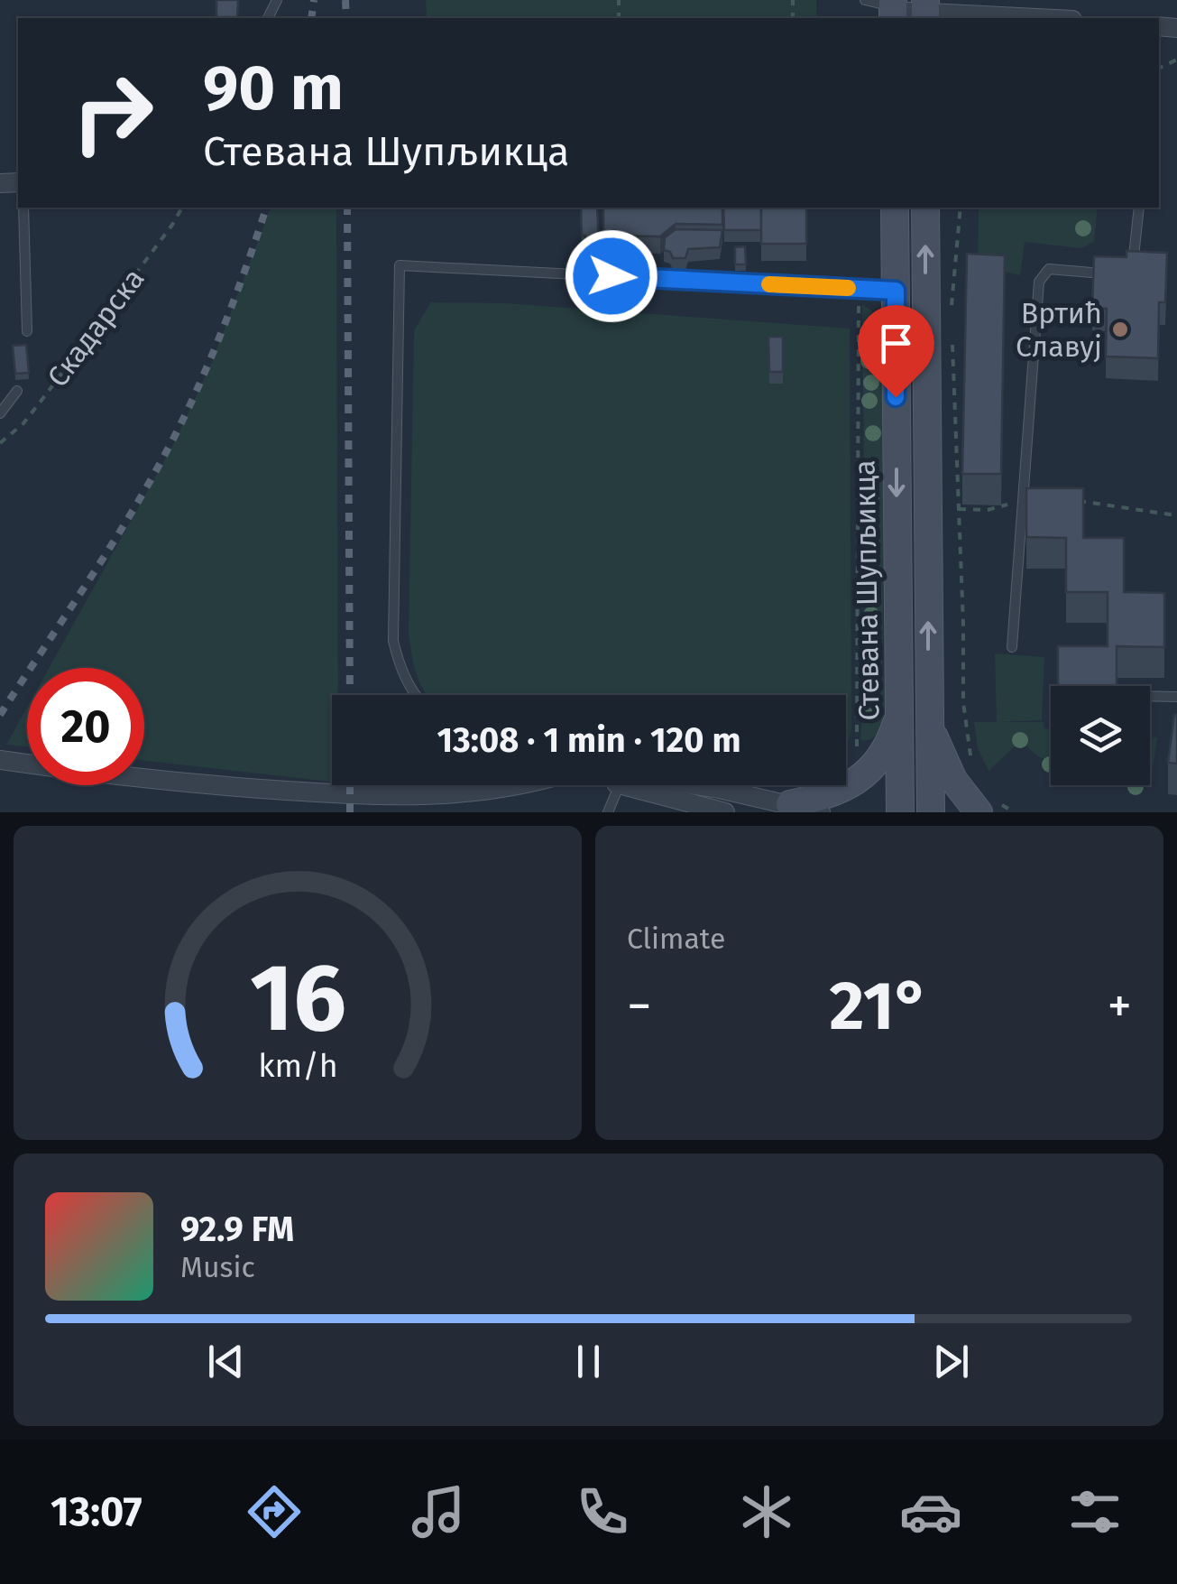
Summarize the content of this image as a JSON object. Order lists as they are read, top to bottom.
{
  "streets": {
    "main road": ["Стевана Шупљикца"],
    "lane": ["Скадарска"]
  },
  "places": ["Вртић Славуј"],
  "page": {
    "turn": ["90 m", "Стевана Шупљикца"],
    "limit": "20",
    "trip": "13:08 · 1 min · 120 m",
    "tile": "Climate",
    "heat": ["−", "21°", "+"],
    "song": ["92.9 FM", "Music"],
    "tabs": "13:07",
    "gauge": ["16", "km/h"]
  }
}
